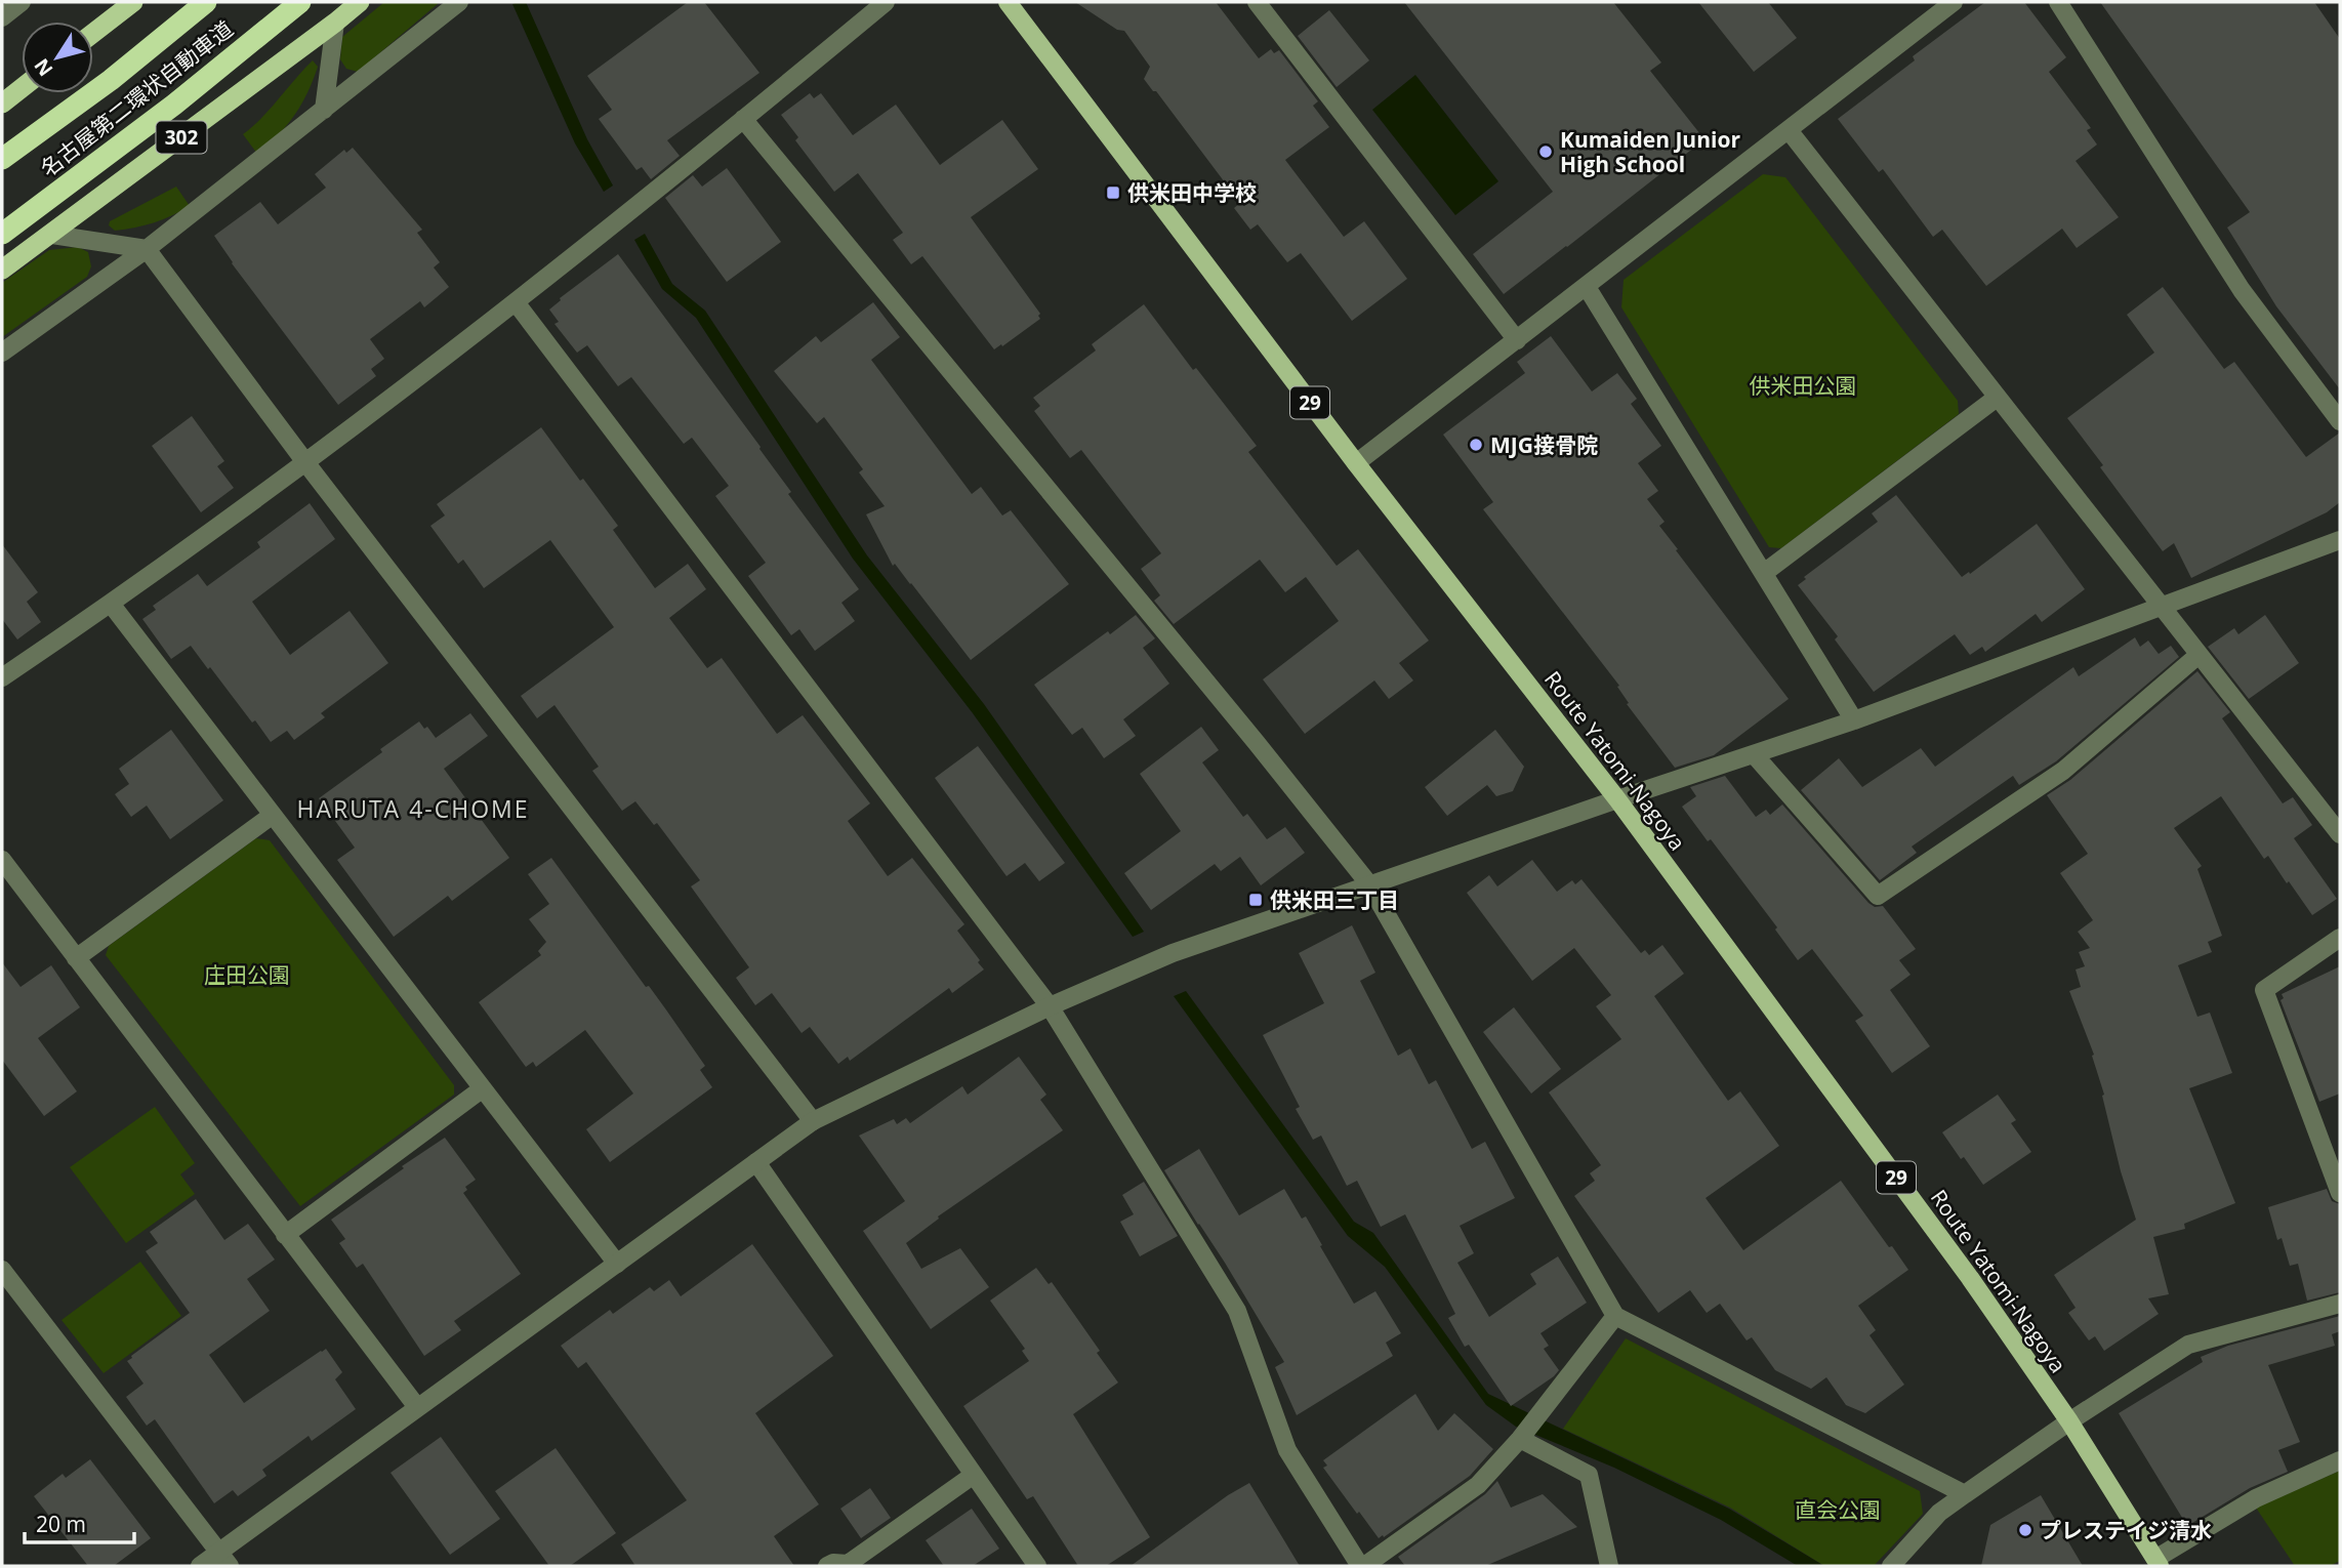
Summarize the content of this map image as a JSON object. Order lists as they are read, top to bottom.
{
  "streets": {
    "highway": ["名古屋第二環状自動車道", "302"],
    "main road": ["29", "Route Yatomi-Nagoya"]
  },
  "districts": ["HARUTA 4-CHOME"],
  "parks": ["供米田公園", "庄田公園", "直会公園"],
  "places": {
    "other": ["Kumaiden Junior High School", "MJG接骨院", "プレステイジ清水"],
    "transit": ["供米田中学校", "供米田三丁目"]
  },
  "scale_bar": "20 m",
  "north": "bottom left"
}
